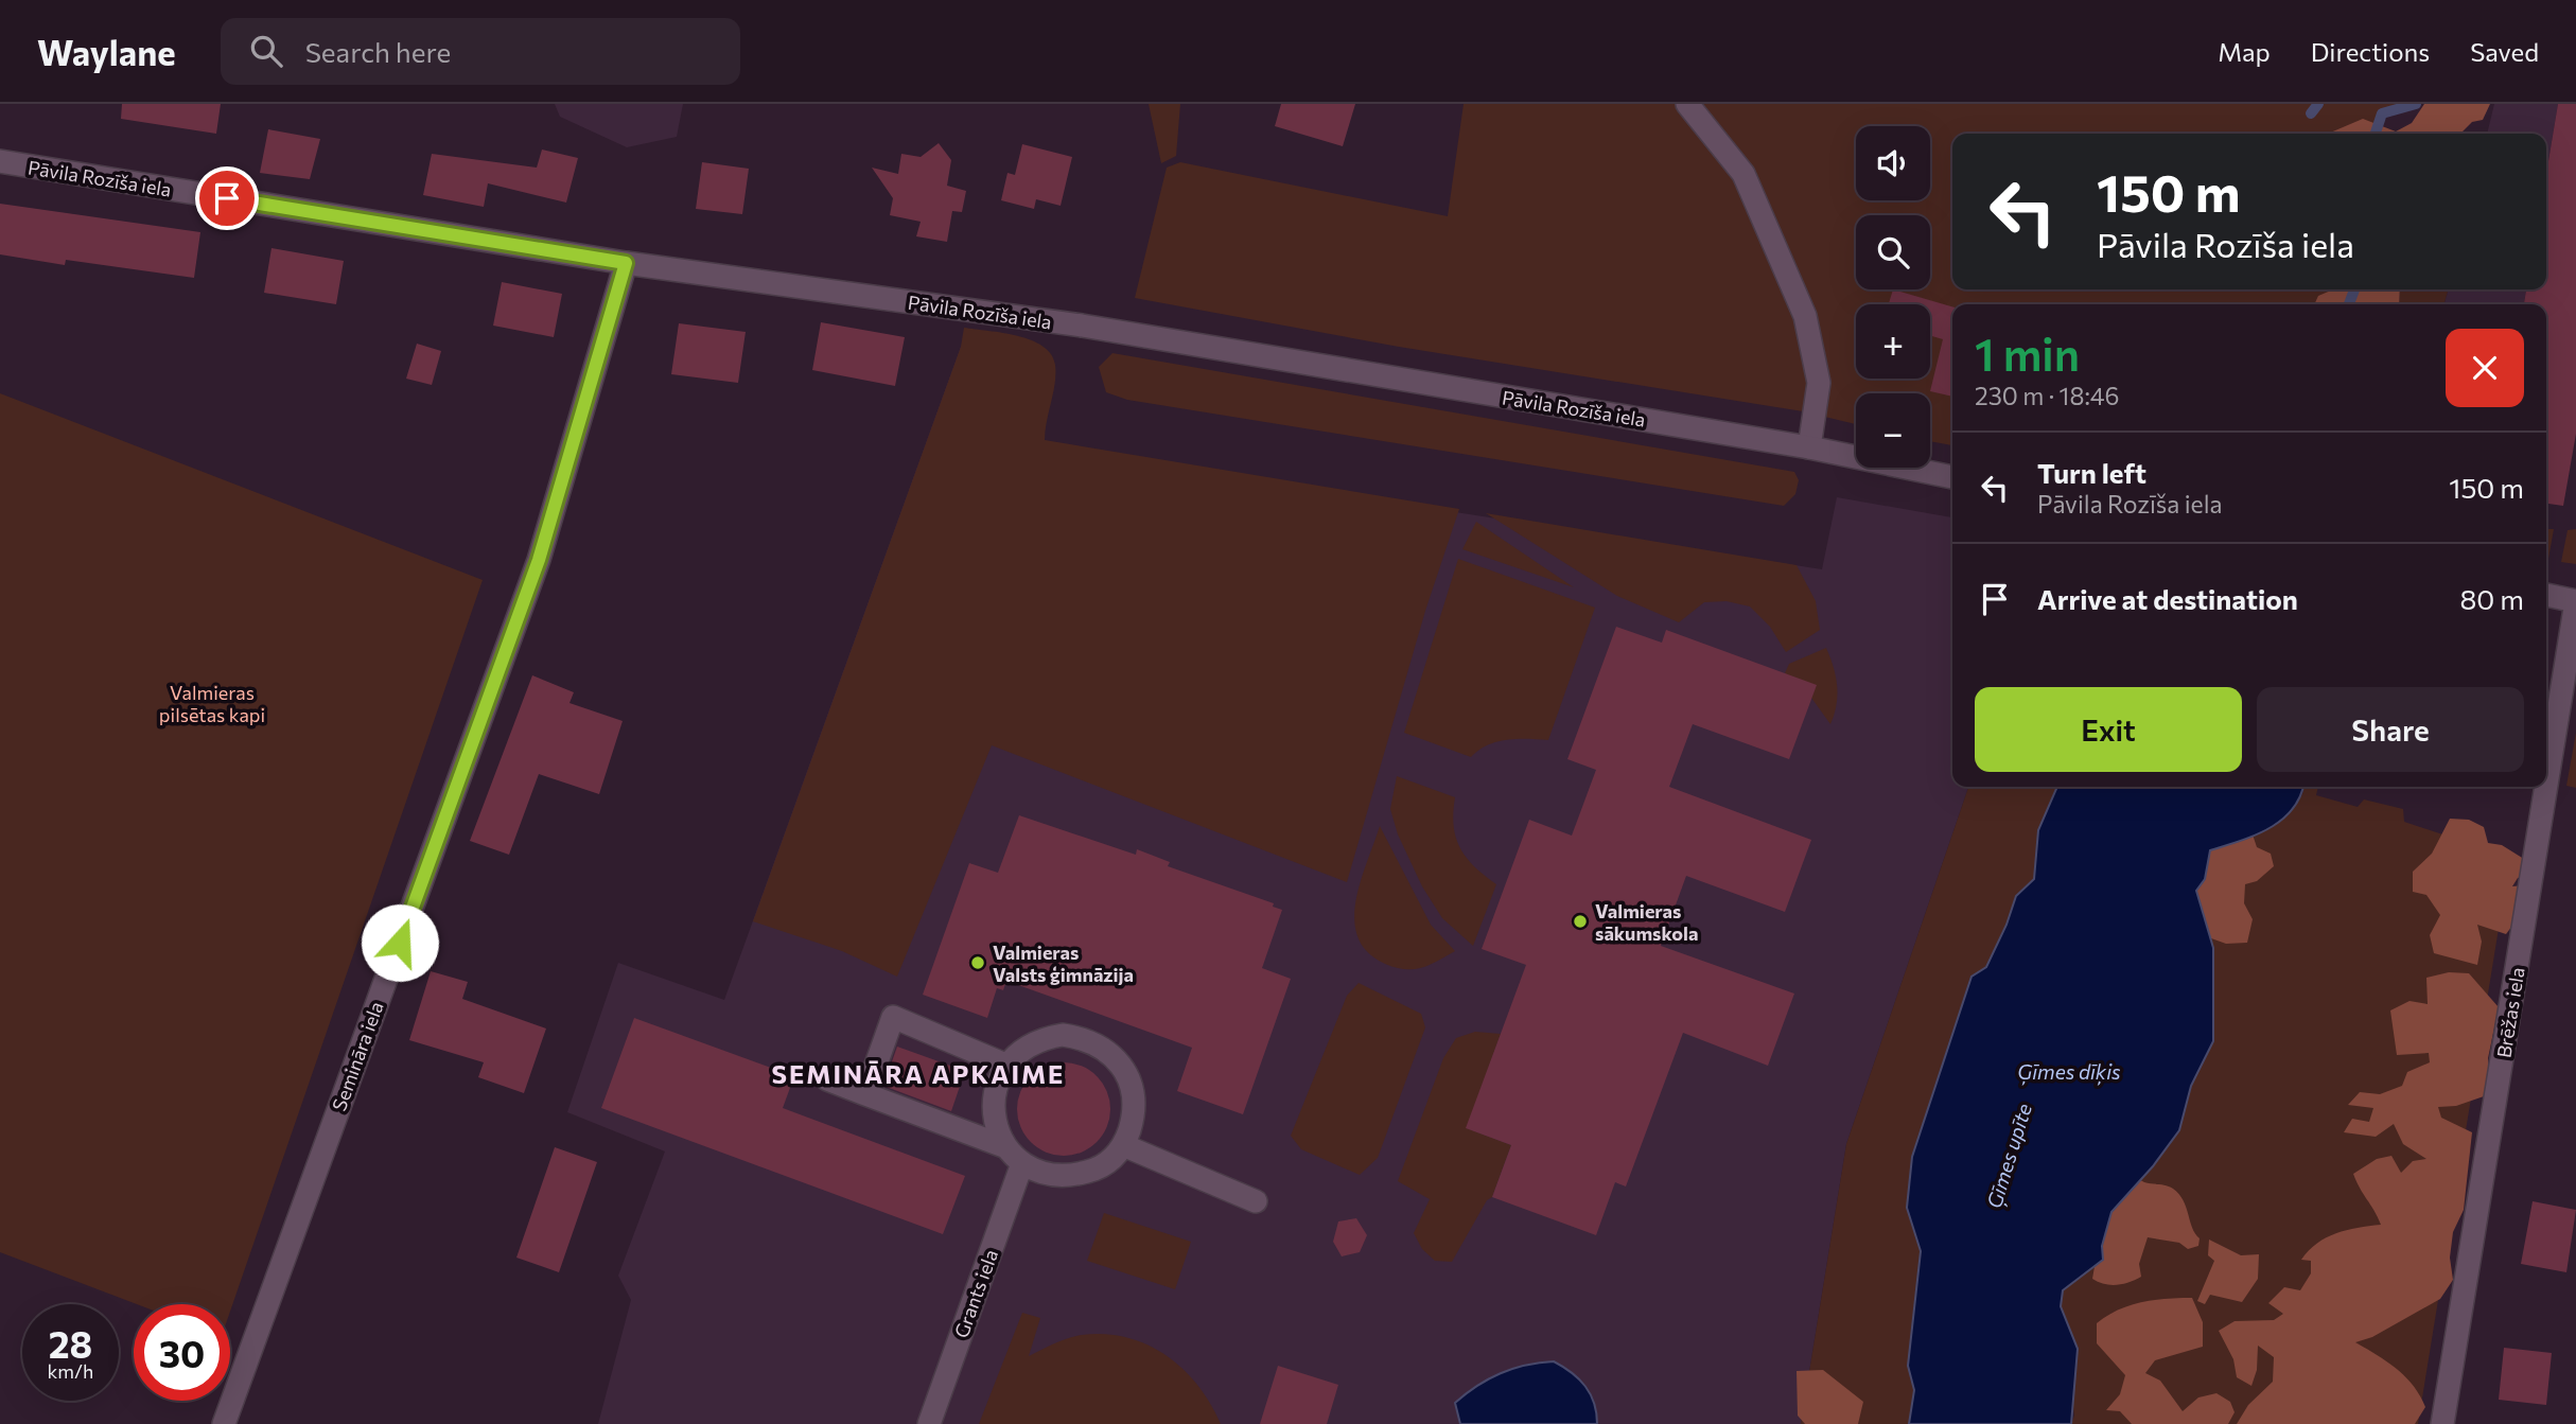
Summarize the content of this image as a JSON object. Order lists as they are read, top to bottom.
{
  "streets": {
    "street": [
      "Pāvila Rozīša iela",
      "Brēžas iela",
      "Semināra iela",
      "Grants iela"
    ]
  },
  "crossings": [
    ["Pāvila Rozīša iela", "Semināra iela"]
  ],
  "districts": ["SEMINĀRA APKAIME"],
  "water": ["Ģīmes dīķis", "Ģīmes upīte"],
  "parks": ["Valmieras pilsētas kapi"],
  "places": ["Valmieras sākumskola", "Valmieras Valsts ģimnāzija"],
  "page": {
    "header": "Waylane",
    "search": "Search here",
    "nav": ["Map", "Directions", "Saved"],
    "map_buttons": ["+", "−"],
    "turn": ["150 m", "Pāvila Rozīša iela"],
    "heading": ["1 min", "230 m · 18:46"],
    "list": [
      {
        "name": "Turn left",
        "note": "Pāvila Rozīša iela",
        "value": "150 m"
      },
      {
        "name": "Arrive at destination",
        "value": "80 m"
      }
    ],
    "buttons": ["Exit", "Share"],
    "speed": "28 km/h",
    "limit": "30"
  }
}
